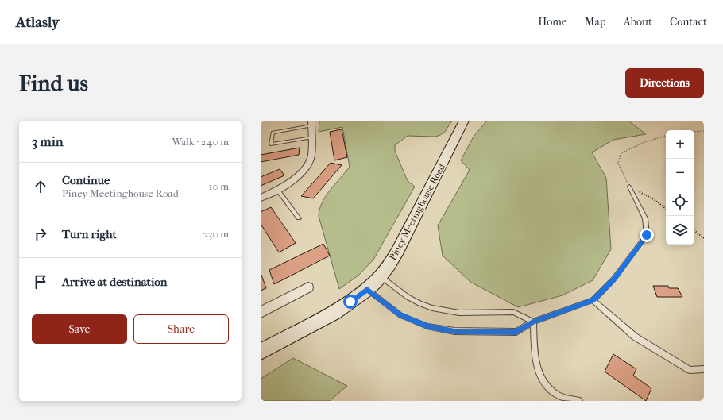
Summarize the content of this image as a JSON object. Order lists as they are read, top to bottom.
{
  "streets": {
    "main road": ["Piney Meetinghouse Road"]
  },
  "page": {
    "header": "Atlasly",
    "nav": [
      "Home",
      "Map",
      "About",
      "Contact"
    ],
    "buttons": [
      "Directions",
      ["Save", "Share"]
    ],
    "title": "Find us",
    "heading": ["3 min", "Walk · 240 m"],
    "map_buttons": ["+", "−"],
    "list": [
      ["Continue", "Piney Meetinghouse Road", "10 m"],
      ["Turn right", "230 m"],
      "Arrive at destination"
    ]
  }
}
